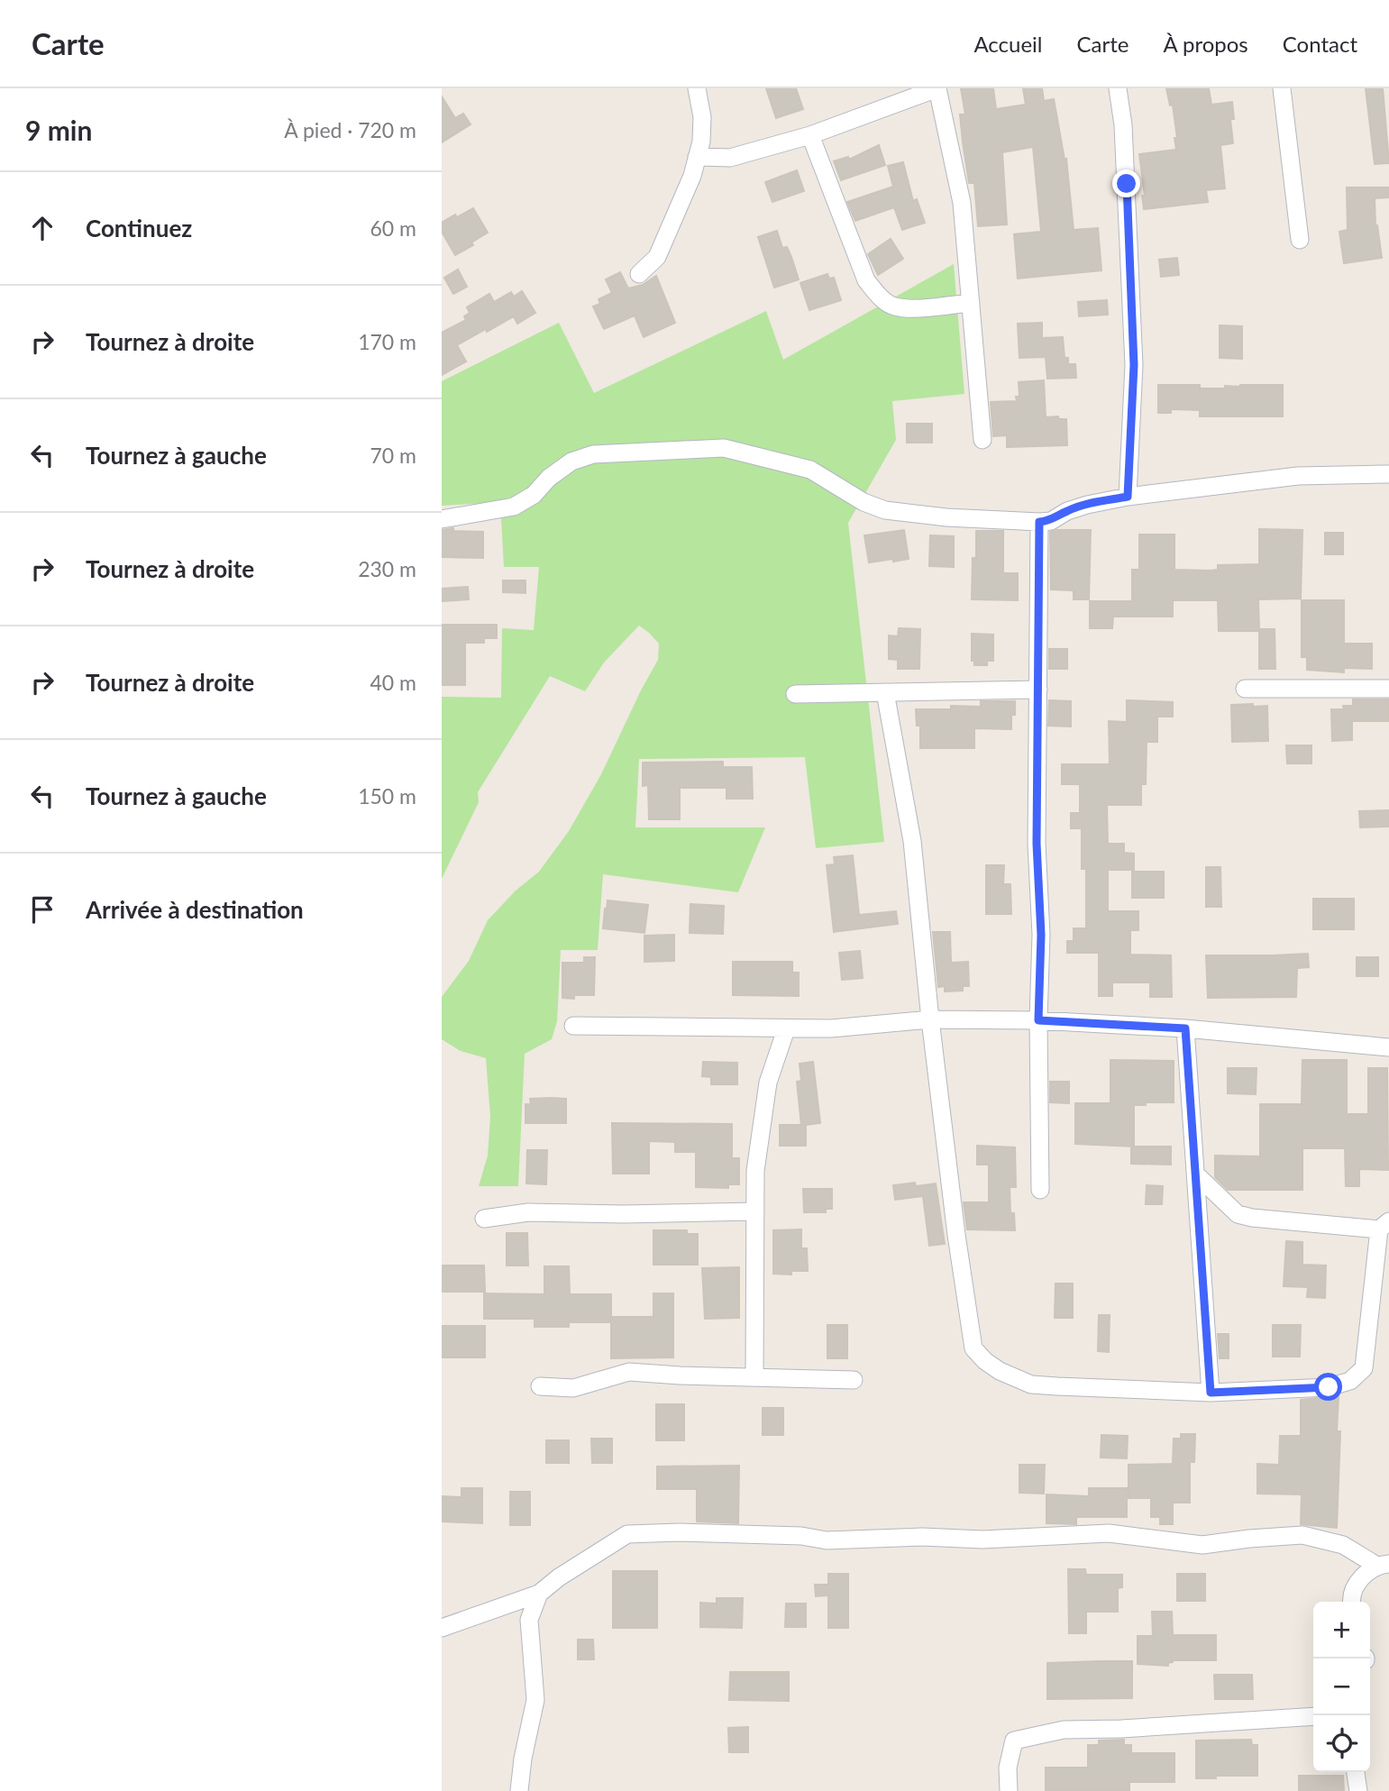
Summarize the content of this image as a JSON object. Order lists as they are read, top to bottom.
{
  "page": {
    "header": "Carte",
    "nav": [
      "Accueil",
      "Carte",
      "À propos",
      "Contact"
    ],
    "heading": ["9 min", "À pied · 720 m"],
    "list": [
      ["Continuez", "60 m"],
      ["Tournez à droite", "170 m"],
      ["Tournez à gauche", "70 m"],
      ["Tournez à droite", "230 m"],
      ["Tournez à droite", "40 m"],
      ["Tournez à gauche", "150 m"],
      "Arrivée à destination"
    ],
    "map_buttons": ["+", "−"]
  }
}
